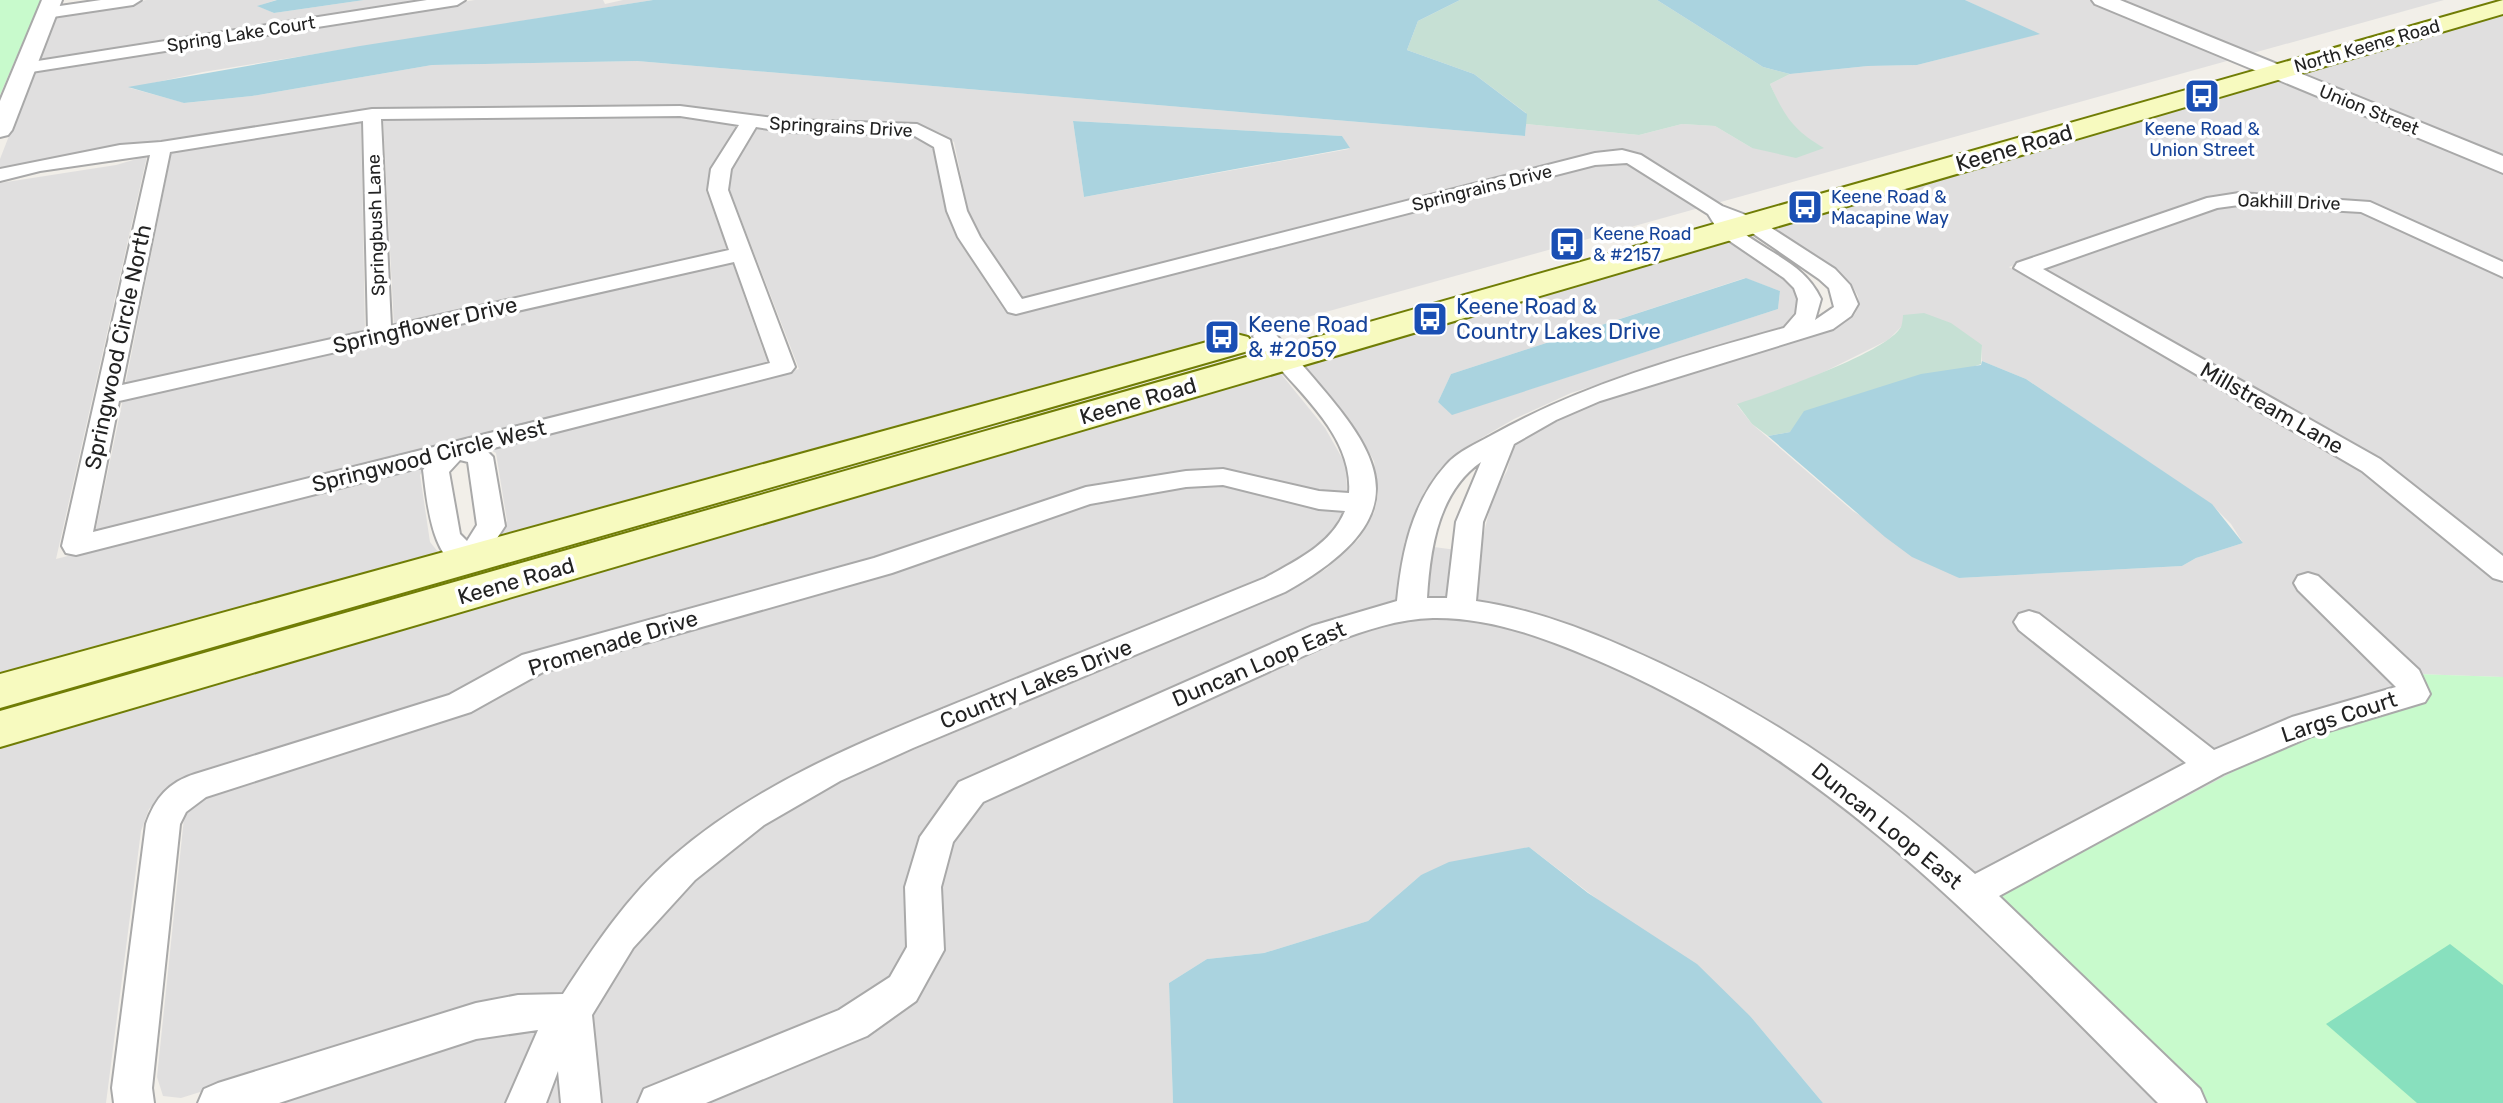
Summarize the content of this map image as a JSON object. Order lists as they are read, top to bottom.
{
  "streets": {
    "main road": ["North Keene Road", "Keene Road"],
    "street": [
      "Spring Lake Court",
      "Union Street",
      "Springrains Drive",
      "Oakhill Drive",
      "Springbush Lane",
      "Springflower Drive",
      "Springwood Circle North",
      "Millstream Lane",
      "Springwood Circle West",
      "Promenade Drive",
      "Duncan Loop East",
      "Country Lakes Drive",
      "Largs Court"
    ]
  },
  "crossings": [
    ["North Keene Road", "Union Street"],
    ["North Keene Road", "Keene Road"],
    ["Union Street", "Keene Road"],
    ["Springrains Drive", "Keene Road"],
    ["Springrains Drive", "Springbush Lane"],
    ["Springrains Drive", "Springwood Circle North"],
    ["Oakhill Drive", "Millstream Lane"],
    ["Springbush Lane", "Springflower Drive"],
    ["Springflower Drive", "Springwood Circle North"],
    ["Springflower Drive", "Springwood Circle West"],
    ["Springwood Circle North", "Springwood Circle West"],
    ["Promenade Drive", "Country Lakes Drive"],
    ["Duncan Loop East", "Largs Court"]
  ],
  "places": {
    "bus stop": [
      "Keene Road & Union Street",
      "Keene Road & Macapine Way",
      "Keene Road & #2157",
      "Keene Road & Country Lakes Drive",
      "Keene Road & #2059"
    ]
  }
}
